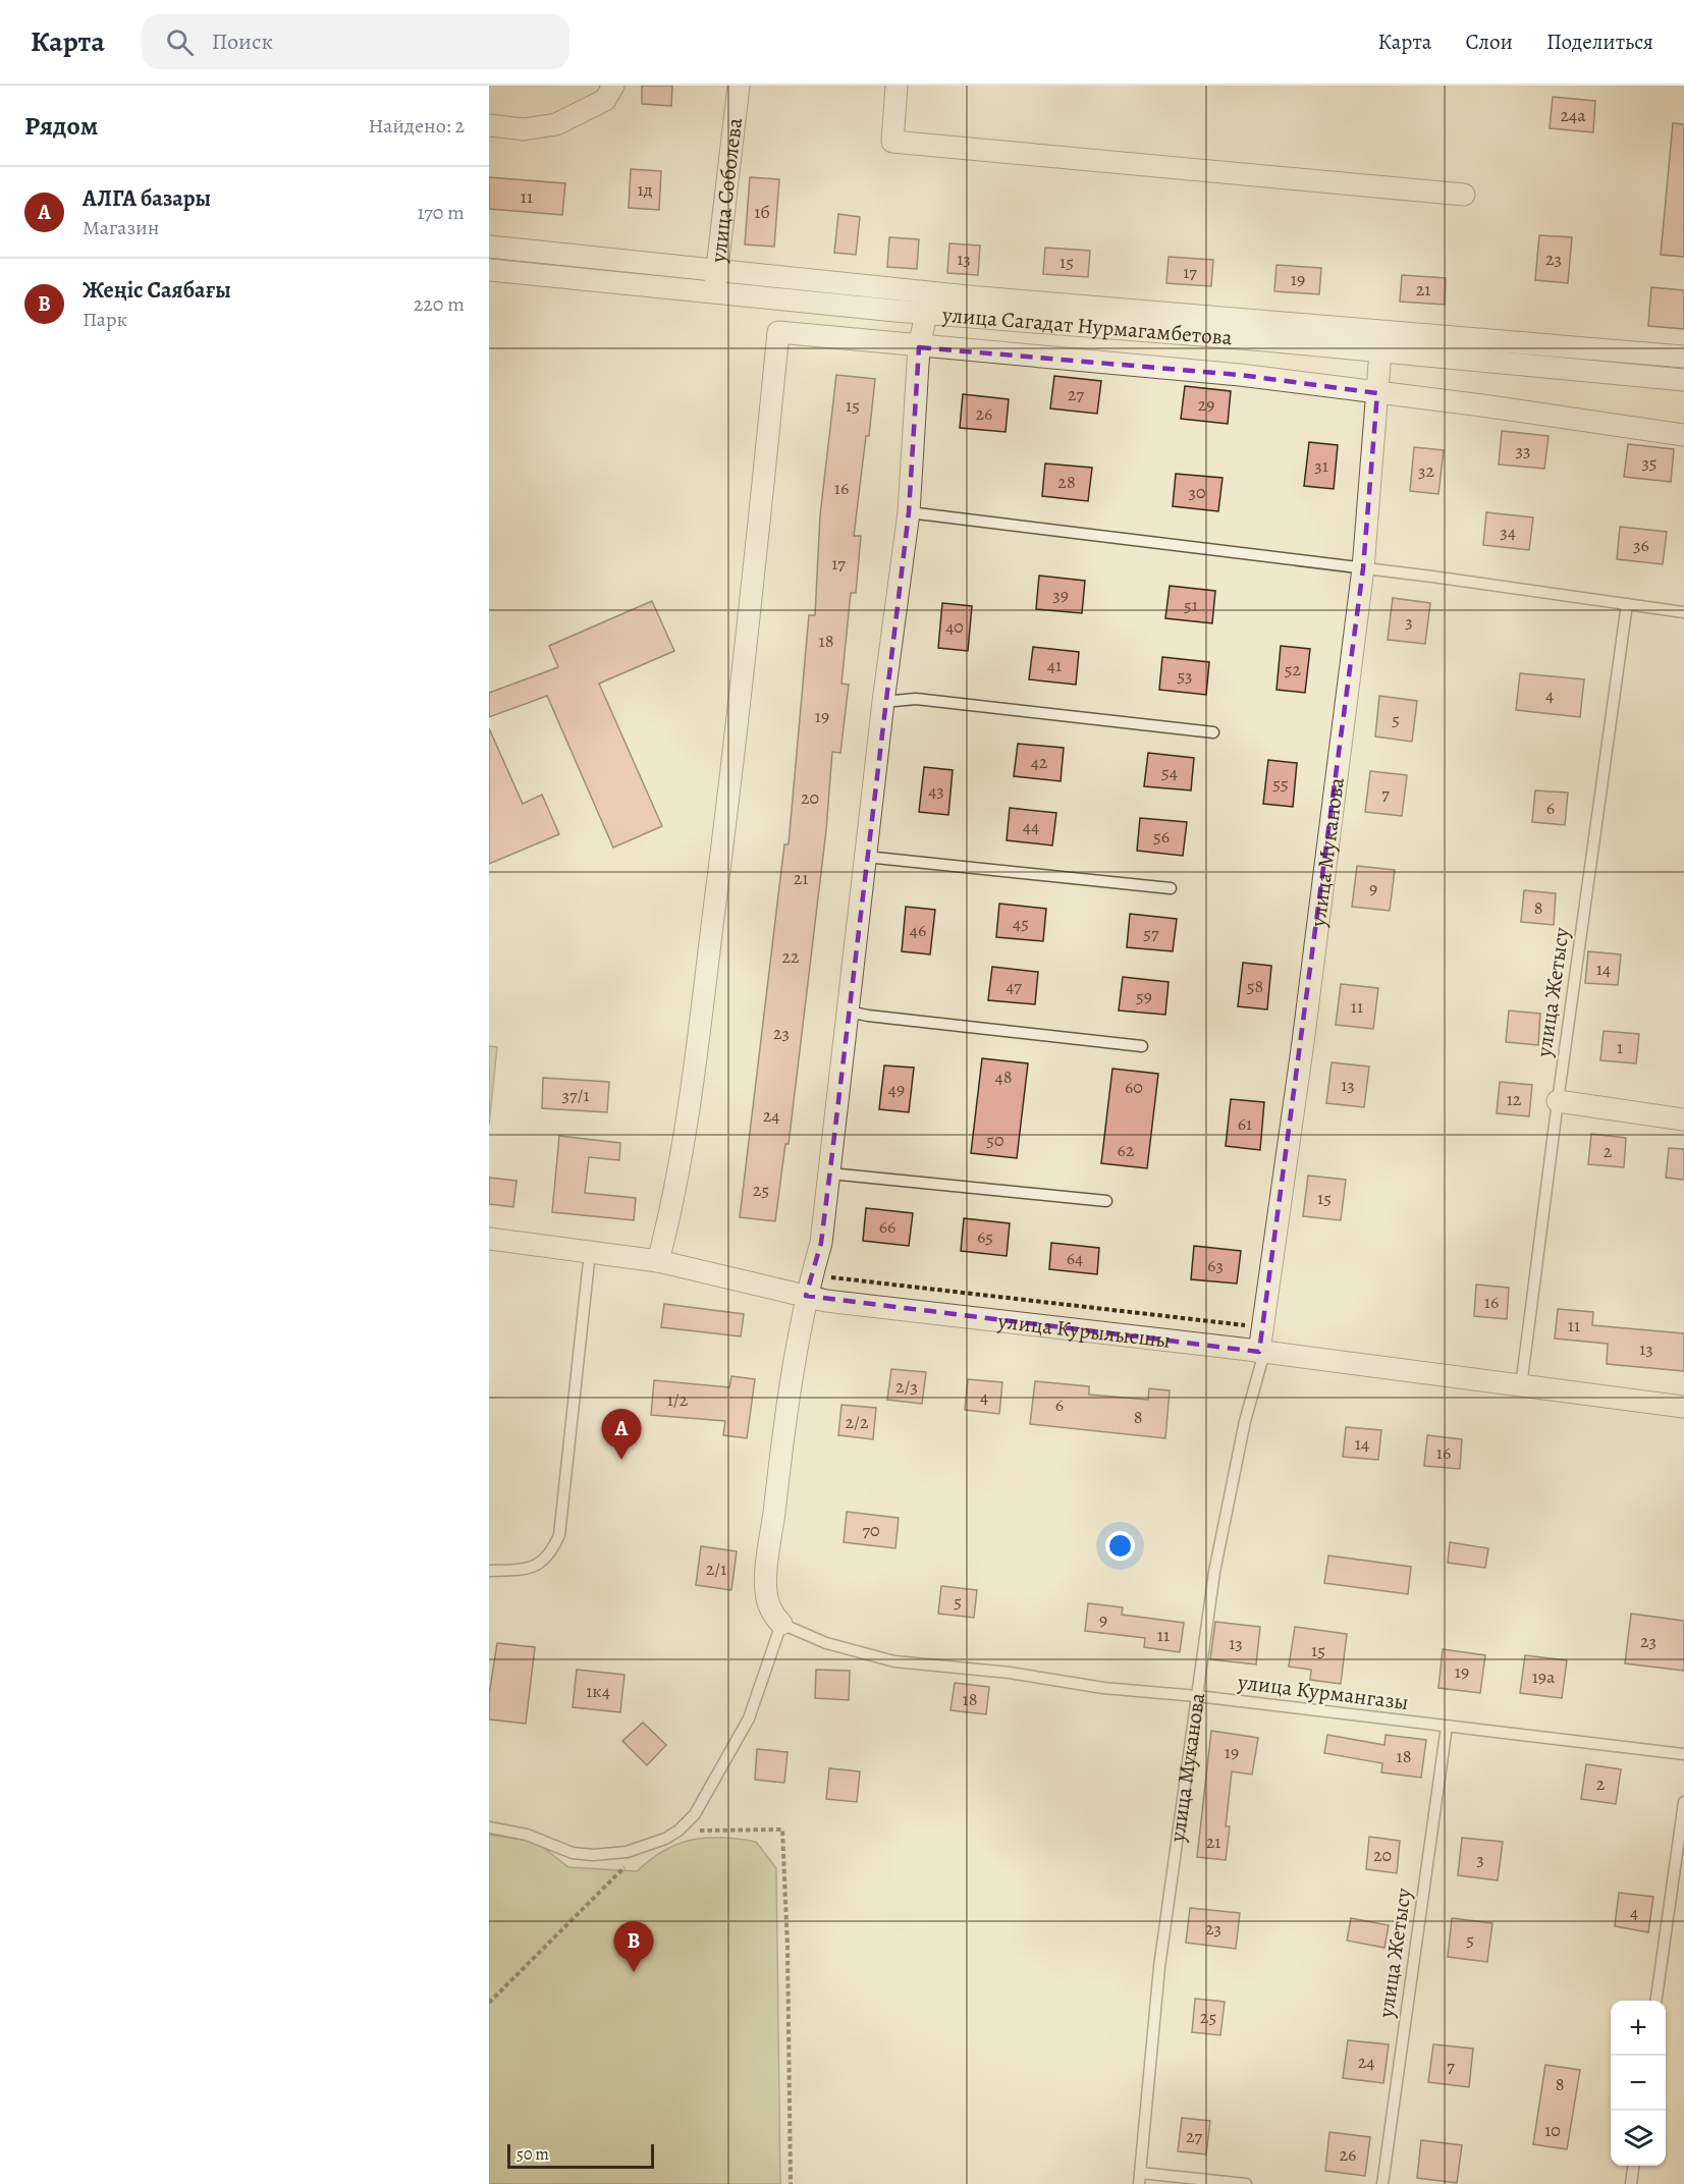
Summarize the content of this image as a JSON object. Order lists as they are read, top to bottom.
{
  "streets": {
    "street": [
      "улица Соболева",
      "улица Сагадат Нурмагамбетова",
      "улица Муканова",
      "улица Курылысшы"
    ],
    "lane": ["улица Жетысу", "улица Курмангазы"]
  },
  "crossings": [
    ["улица Соболева", "улица Сагадат Нурмагамбетова"],
    ["улица Сагадат Нурмагамбетова", "улица Муканова"],
    ["улица Муканова", "улица Курылысшы"],
    ["улица Муканова", "улица Курмангазы"],
    ["улица Жетысу", "улица Курылысшы"],
    ["улица Жетысу", "улица Курмангазы"]
  ],
  "house_numbers": [
    "24а",
    "1д",
    "11",
    "1б",
    "13",
    "23",
    "15",
    "17",
    "19",
    "21",
    "27",
    "29",
    "15",
    "26",
    "33",
    "35",
    "31",
    "32",
    "28",
    "16",
    "30",
    "34",
    "36",
    "17",
    "39",
    "51",
    "3",
    "40",
    "18",
    "41",
    "52",
    "53",
    "4",
    "19",
    "5",
    "42",
    "54",
    "55",
    "43",
    "7",
    "20",
    "6",
    "44",
    "56",
    "21",
    "9",
    "8",
    "45",
    "46",
    "57",
    "22",
    "14",
    "47",
    "58",
    "59",
    "11",
    "23",
    "1",
    "48",
    "13",
    "60",
    "49",
    "37/1",
    "12",
    "24",
    "61",
    "50",
    "62",
    "2",
    "25",
    "15",
    "66",
    "65",
    "64",
    "63",
    "16",
    "11",
    "13",
    "2/3",
    "4",
    "1/2",
    "6",
    "8",
    "2/2",
    "14",
    "16",
    "70",
    "2/1",
    "5",
    "9",
    "11",
    "23",
    "13",
    "15",
    "19",
    "19а",
    "1к4",
    "18",
    "19",
    "18",
    "2",
    "21",
    "20",
    "3",
    "4",
    "23",
    "5",
    "25",
    "24",
    "7",
    "8",
    "10",
    "27",
    "26"
  ],
  "scale_bar": "50 m",
  "page": {
    "header": "Карта",
    "search": "Поиск",
    "nav": ["Карта", "Слои", "Поделиться"],
    "heading": ["Рядом", "Найдено: 2"],
    "list": [
      {
        "mark": "A",
        "name": "АЛГА базары",
        "note": "Магазин",
        "value": "170 m"
      },
      {
        "mark": "B",
        "name": "Жеңіс Саябағы",
        "note": "Парк",
        "value": "220 m"
      }
    ],
    "pins": ["A", "B"],
    "map_buttons": ["+", "−"],
    "scale": "50 m"
  }
}
